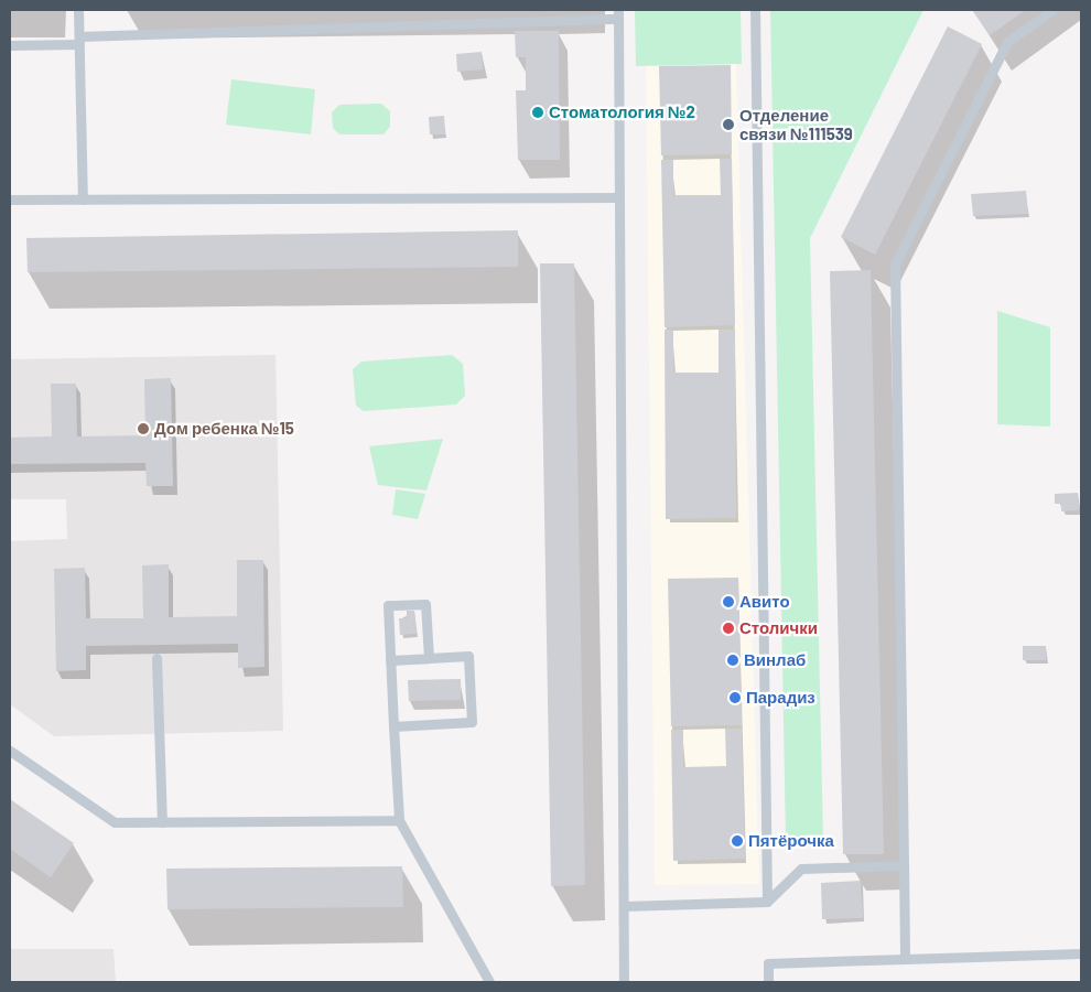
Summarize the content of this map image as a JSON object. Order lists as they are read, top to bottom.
{
  "places": [
    "Стоматология №2",
    "Отделение связи №111539",
    "Дом ребенка №15",
    "Авито",
    "Столички",
    "Винлаб",
    "Парадиз",
    "Пятёрочка"
  ]
}
